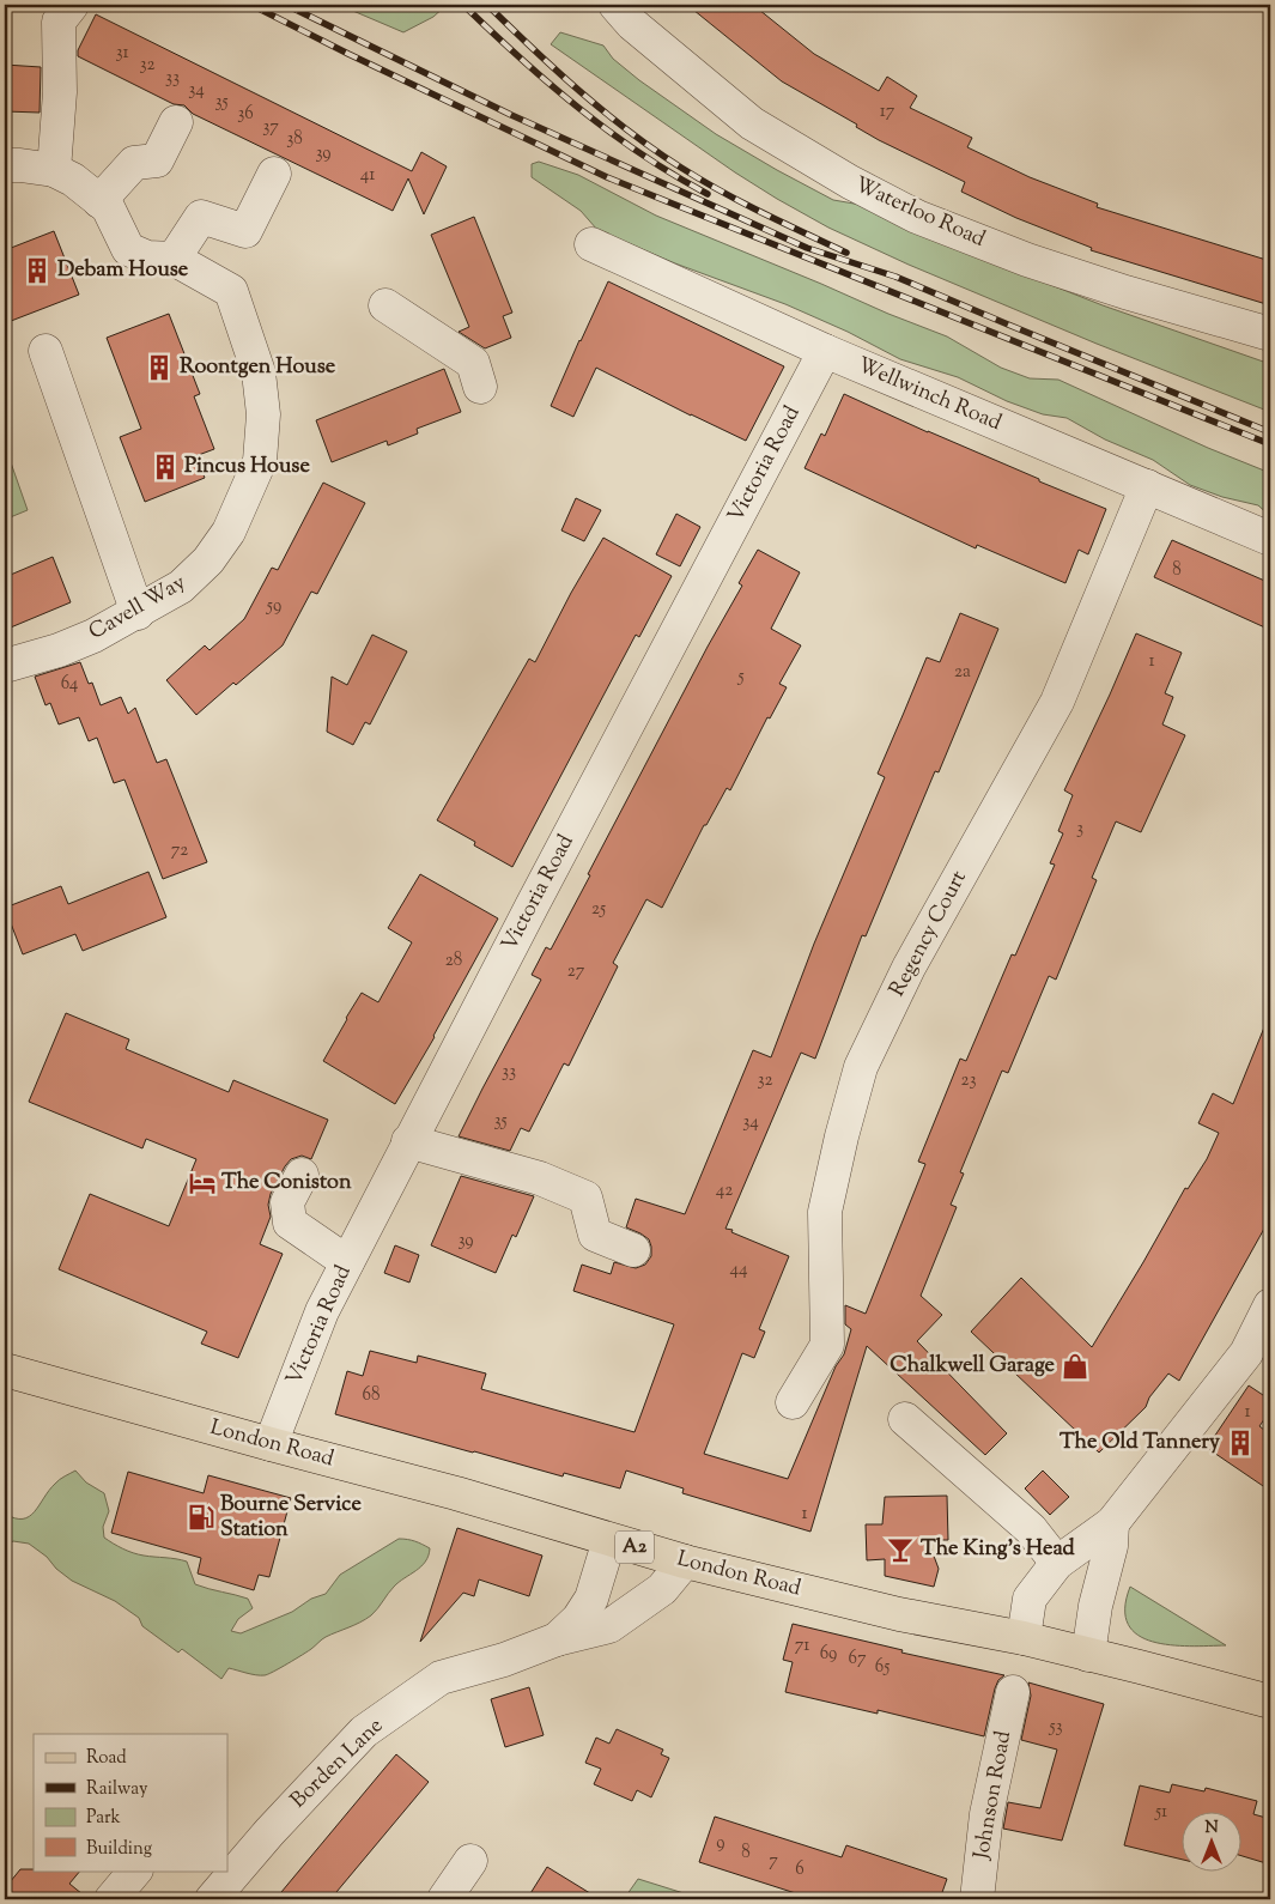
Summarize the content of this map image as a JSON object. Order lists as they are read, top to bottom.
{
  "streets": {
    "main road": ["London Road", "A2"],
    "street": [
      "Waterloo Road",
      "Wellwinch Road",
      "Victoria Road",
      "Cavell Way",
      "Regency Court",
      "Borden Lane",
      "Johnson Road"
    ]
  },
  "crossings": [
    ["Wellwinch Road", "Victoria Road"],
    ["Wellwinch Road", "Regency Court"],
    ["Victoria Road", "London Road"],
    ["London Road", "Borden Lane"]
  ],
  "places": {
    "building": [
      "Debam House",
      "Roontgen House",
      "Pincus House",
      "The Old Tannery"
    ],
    "hotel": ["The Coniston"],
    "shop": ["Chalkwell Garage"],
    "fuel station": ["Bourne Service Station"],
    "bar": ["The King's Head"]
  },
  "house_numbers": [
    "31",
    "32",
    "33",
    "34",
    "35",
    "17",
    "36",
    "37",
    "38",
    "39",
    "41",
    "8",
    "59",
    "1",
    "2a",
    "5",
    "64",
    "3",
    "72",
    "25",
    "28",
    "27",
    "33",
    "32",
    "23",
    "35",
    "34",
    "42",
    "39",
    "44",
    "68",
    "1",
    "1",
    "71",
    "69",
    "67",
    "65",
    "53",
    "51",
    "9",
    "8",
    "7",
    "6"
  ],
  "legend": [
    "Road",
    "Railway",
    "Park",
    "Building"
  ],
  "north": "top"
}
